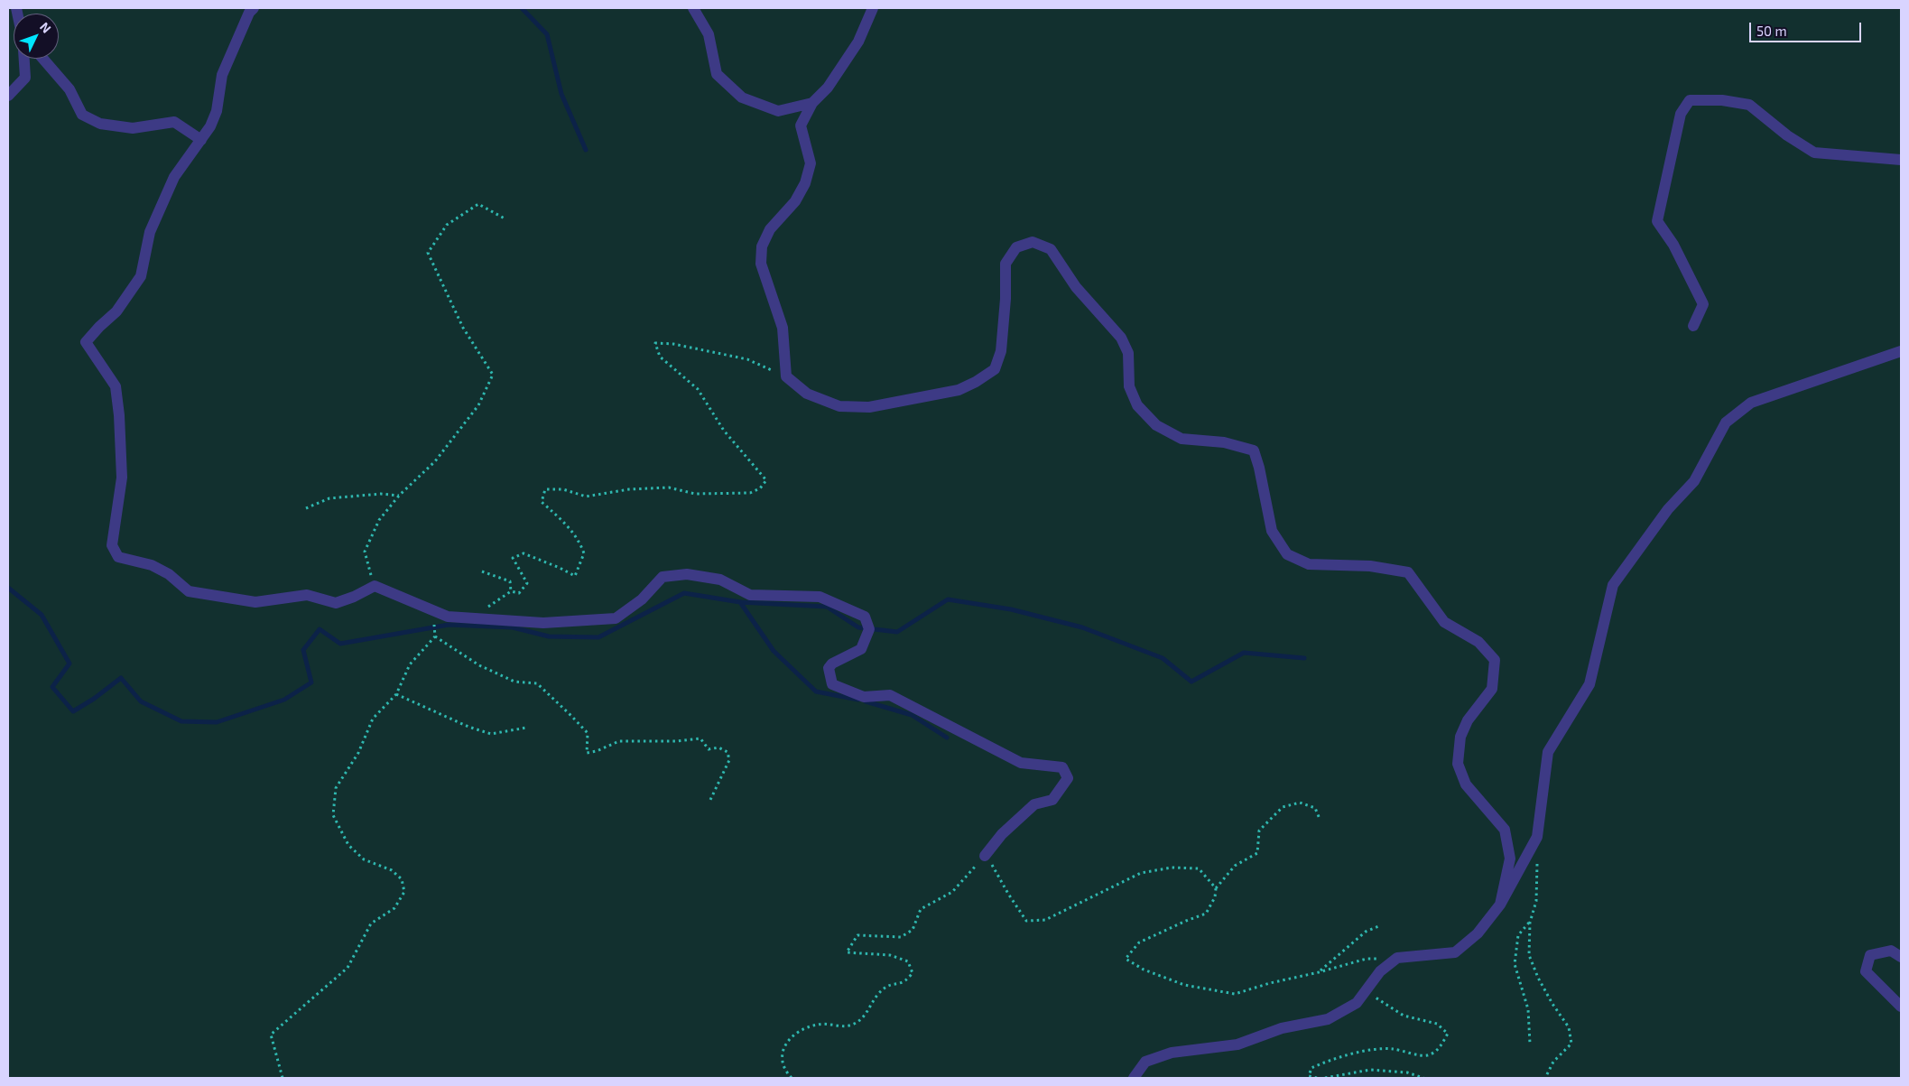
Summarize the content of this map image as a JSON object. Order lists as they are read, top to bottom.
{
  "scale_bar": "50 m",
  "north": "top right"
}
